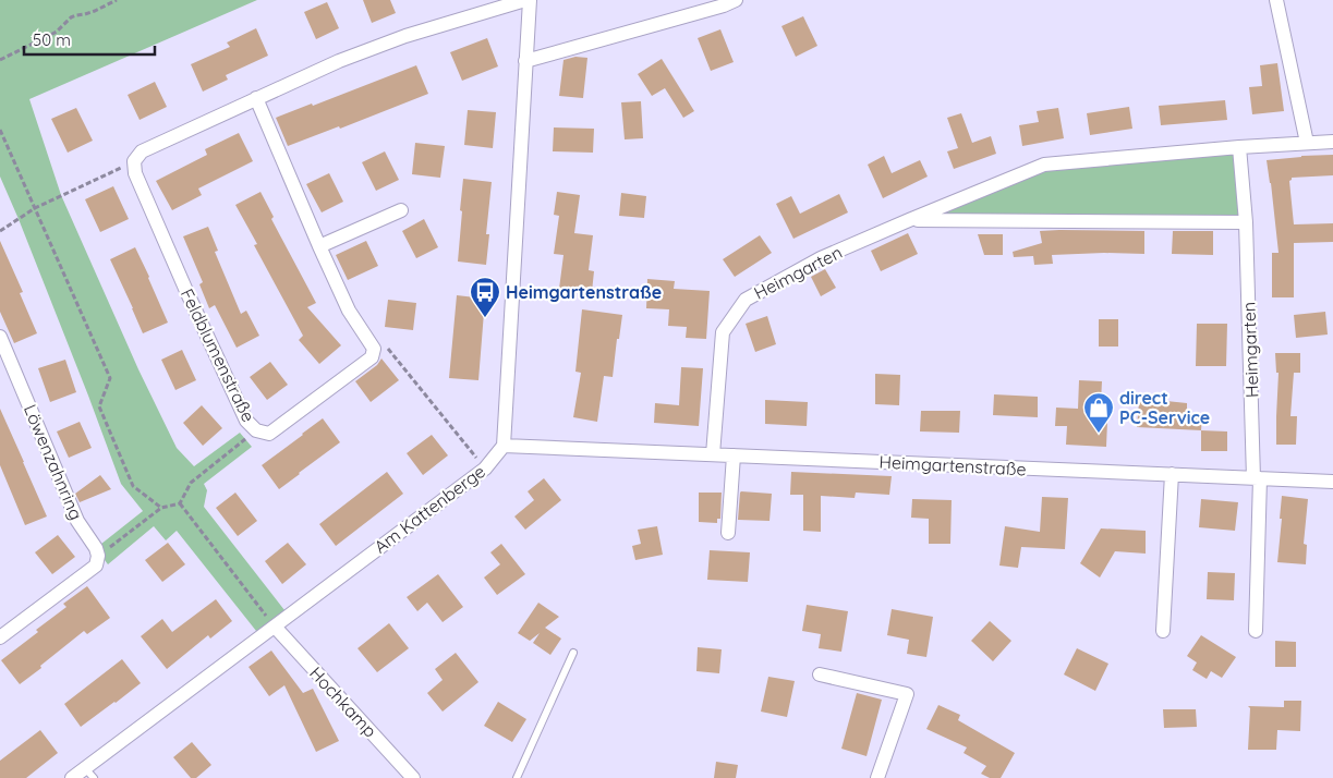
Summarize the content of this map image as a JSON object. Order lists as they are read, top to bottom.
{
  "streets": {
    "street": [
      "Heimgarten",
      "Feldblumenstraße",
      "Löwenzahnring",
      "Heimgartenstraße",
      "Am Kattenberge",
      "Hochkamp"
    ]
  },
  "crossings": [
    ["Heimgarten", "Heimgartenstraße"],
    ["Heimgartenstraße", "Am Kattenberge"],
    ["Am Kattenberge", "Hochkamp"]
  ],
  "places": {
    "bus stop": ["Heimgartenstraße"],
    "shop": ["direct PC-Service"]
  },
  "scale_bar": "50 m"
}
